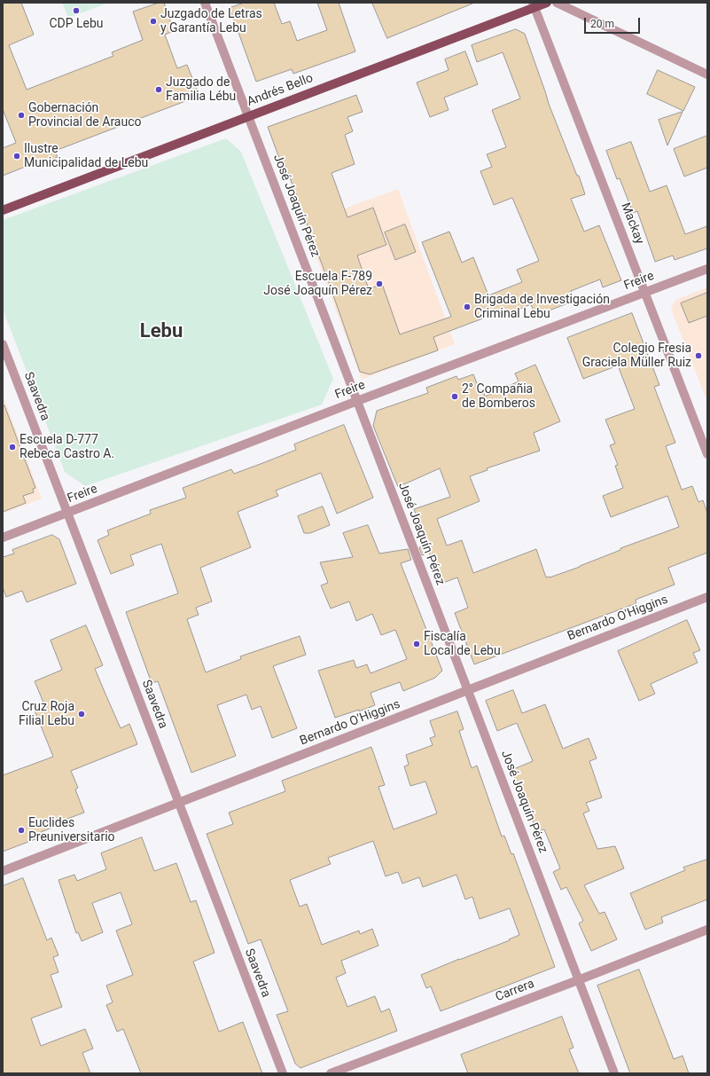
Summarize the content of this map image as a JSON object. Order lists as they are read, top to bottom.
{
  "streets": {
    "main road": ["Andrés Bello"],
    "street": [
      "José Joaquín Pérez",
      "Mackay",
      "Freire",
      "Saavedra",
      "Bernardo O'Higgins",
      "Carrera"
    ]
  },
  "crossings": [
    ["Andrés Bello", "José Joaquín Pérez"],
    ["Andrés Bello", "Mackay"],
    ["José Joaquín Pérez", "Freire"],
    ["José Joaquín Pérez", "Bernardo O'Higgins"],
    ["José Joaquín Pérez", "Carrera"],
    ["Mackay", "Freire"],
    ["Freire", "Saavedra"],
    ["Saavedra", "Bernardo O'Higgins"]
  ],
  "districts": ["Lebu"],
  "places": [
    "CDP Lebu",
    "Juzgado de Letras y Garantía Lebu",
    "Juzgado de Familia Lébu",
    "Gobernación Provincial de Arauco",
    "Ilustre Municipalidad de Lebu",
    "Escuela F-789 José Joaquín Pérez",
    "Brigada de Investigación Criminal Lebu",
    "Colegio Fresia Graciela Müller Ruiz",
    "2° Compañia de Bomberos",
    "Escuela D-777 Rebeca Castro A.",
    "Fiscalía Local de Lebu",
    "Cruz Roja Filial Lebu",
    "Euclides Preuniversitario"
  ],
  "scale_bar": "20 m"
}
